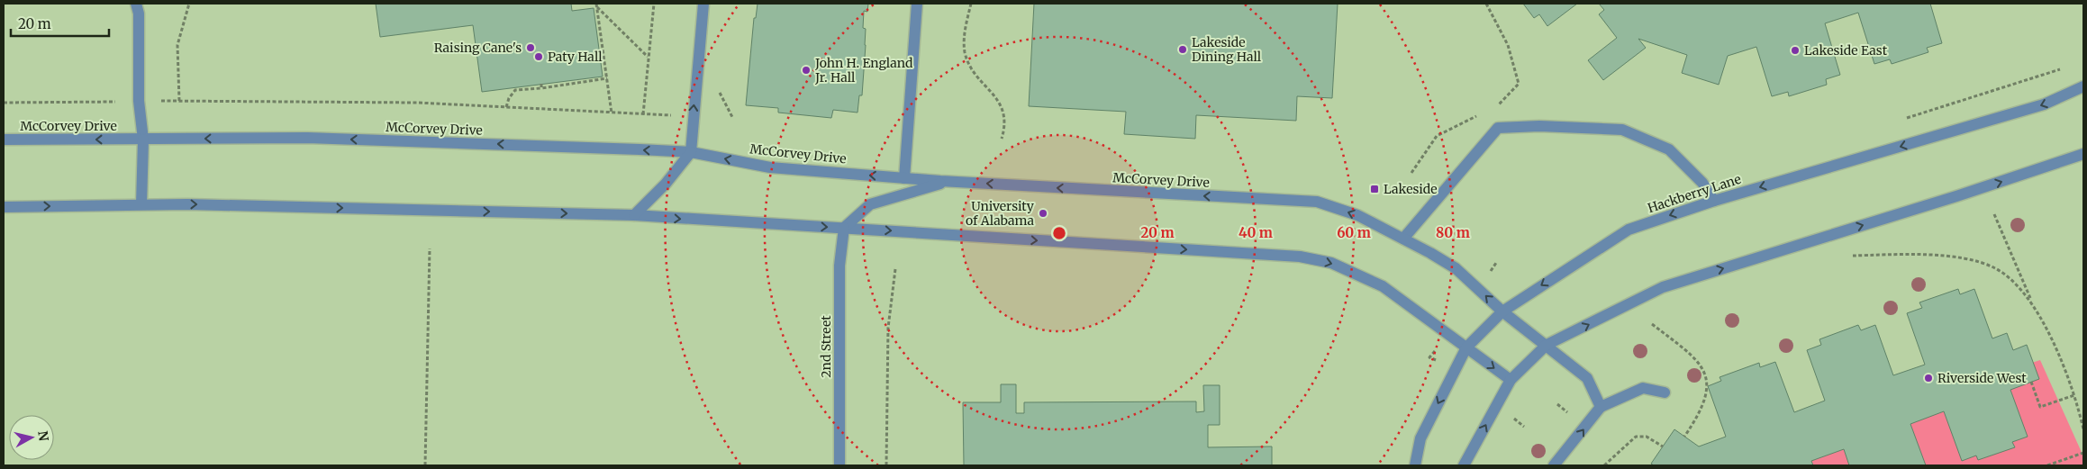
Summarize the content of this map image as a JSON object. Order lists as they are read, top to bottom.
{
  "streets": {
    "street": ["McCorvey Drive", "Hackberry Lane", "2nd Street"]
  },
  "crossings": [
    ["McCorvey Drive", "Hackberry Lane"]
  ],
  "places": {
    "other": [
      "Raising Cane's",
      "Lakeside Dining Hall",
      "Lakeside East",
      "Paty Hall",
      "John H. England Jr. Hall",
      "University of Alabama",
      "Riverside West"
    ],
    "transit": ["Lakeside"]
  },
  "scale_bar": "20 m",
  "north": "right",
  "rings": [
    "20 m",
    "40 m",
    "60 m",
    "80 m"
  ]
}
